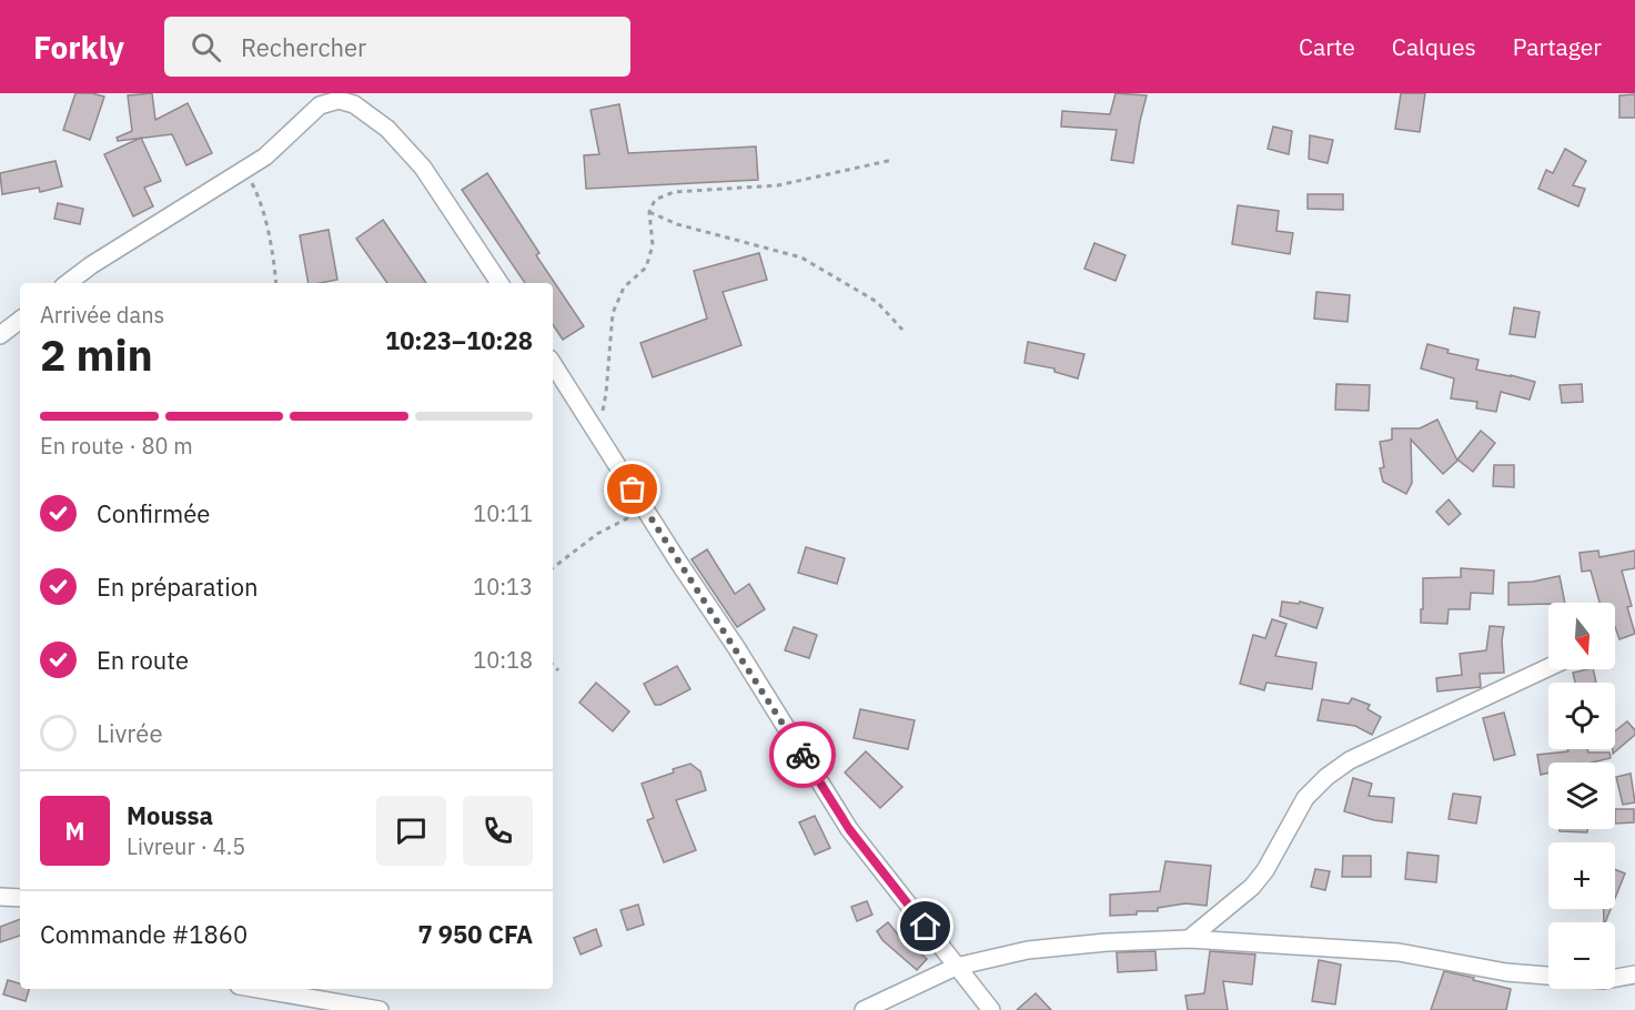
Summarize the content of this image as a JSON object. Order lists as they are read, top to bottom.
{
  "north": "bottom",
  "page": {
    "header": "Forkly",
    "search": "Rechercher",
    "nav": ["Carte", "Calques", "Partager"],
    "heading": ["2 min", "Arrivée dans", "10:23–10:28"],
    "panel": [
      "Moussa",
      "Livreur · 4.5",
      "Commande #1860",
      "7 950 CFA"
    ],
    "bar": "En route · 80 m",
    "list": [
      ["Confirmée", "10:11"],
      ["En préparation", "10:13"],
      ["En route", "10:18"],
      "Livrée"
    ],
    "map_buttons": ["+", "−"],
    "round": "M"
  }
}
